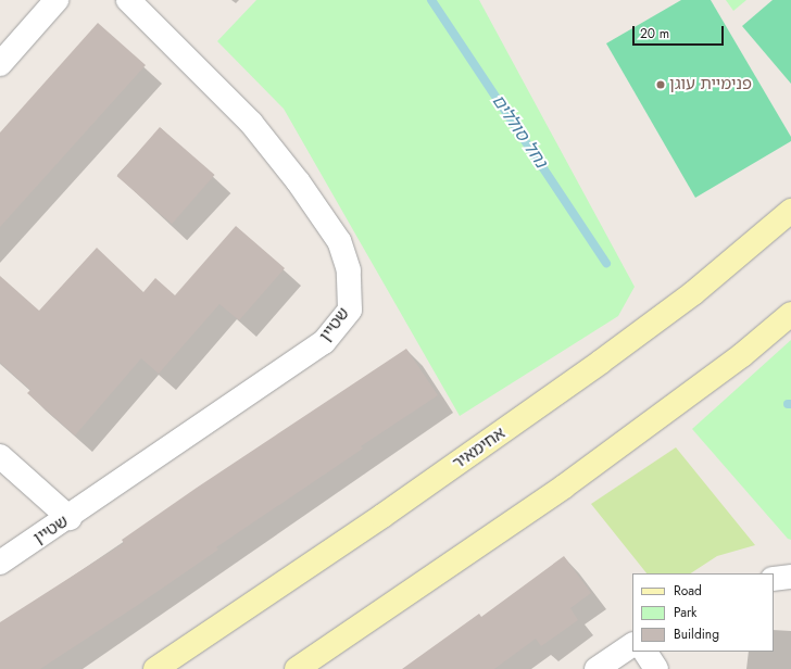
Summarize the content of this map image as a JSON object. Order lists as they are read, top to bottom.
{
  "streets": {
    "main road": ["אחימאיר"],
    "street": ["שטיין"]
  },
  "water": ["נחל סוללים"],
  "places": ["פנימיית עוגן"],
  "legend": ["Road", "Park", "Building"],
  "scale_bar": "20 m"
}
